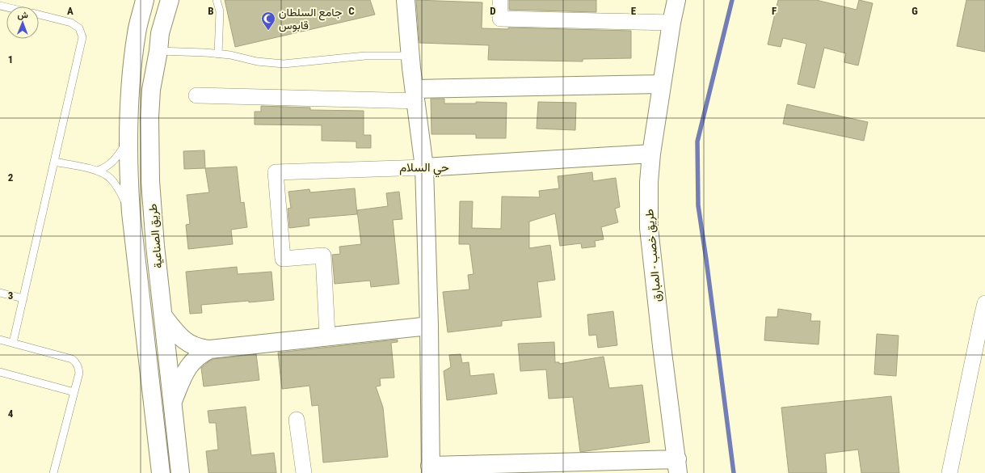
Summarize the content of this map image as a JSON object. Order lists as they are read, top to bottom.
{
  "streets": {
    "main road": ["طريق الصناعية", "طريق خصب - المبارق"]
  },
  "districts": ["حي السلام"],
  "places": {
    "mosque": ["جامع السلطان قابوس"]
  },
  "north": "top",
  "grid": {
    "columns": [
      "A",
      "B",
      "C",
      "D",
      "E",
      "F",
      "G"
    ],
    "rows": [
      "1",
      "2",
      "3",
      "4"
    ]
  }
}
